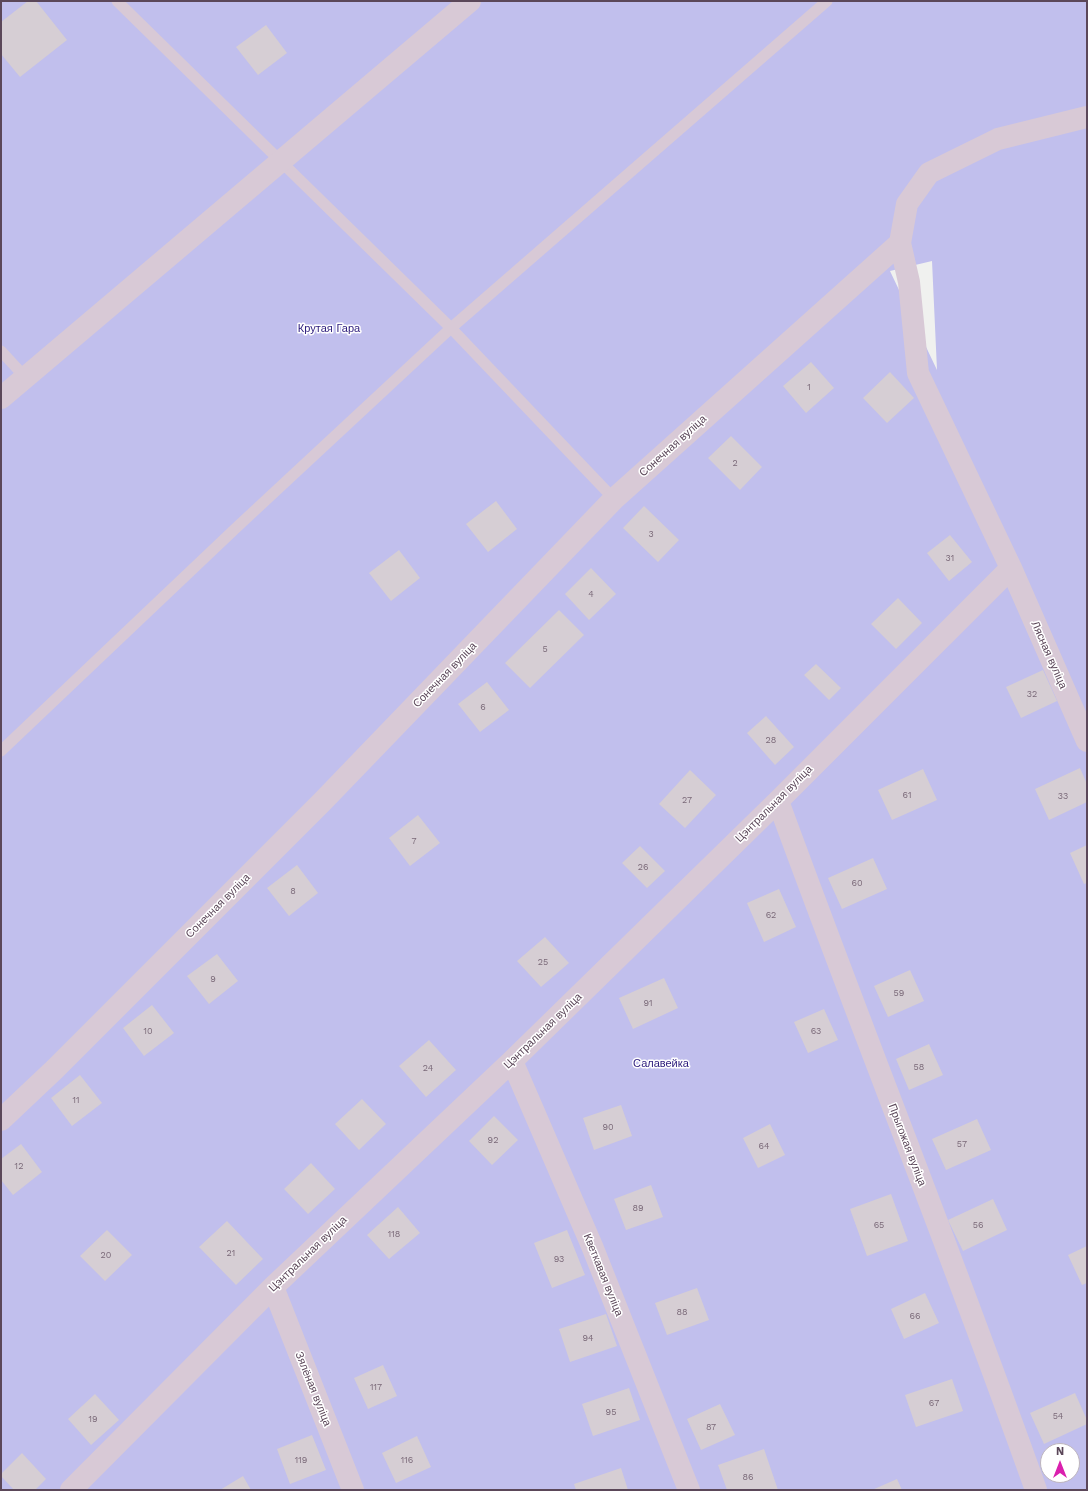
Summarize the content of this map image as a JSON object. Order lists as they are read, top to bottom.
{
  "streets": {
    "street": [
      "Сонечная вуліца",
      "Лясная вуліца",
      "Цэнтральная вуліца",
      "Прыгожая вуліца",
      "Кветкавая вуліца",
      "Зялёная вуліца"
    ]
  },
  "crossings": [
    ["Сонечная вуліца", "Лясная вуліца"],
    ["Лясная вуліца", "Цэнтральная вуліца"],
    ["Цэнтральная вуліца", "Прыгожая вуліца"],
    ["Цэнтральная вуліца", "Кветкавая вуліца"],
    ["Цэнтральная вуліца", "Зялёная вуліца"]
  ],
  "parks": ["Крутая Гара", "Салавейка"],
  "house_numbers": [
    "1",
    "2",
    "3",
    "31",
    "4",
    "5",
    "32",
    "6",
    "28",
    "61",
    "33",
    "27",
    "7",
    "26",
    "60",
    "8",
    "62",
    "25",
    "9",
    "59",
    "91",
    "10",
    "63",
    "58",
    "24",
    "11",
    "90",
    "92",
    "57",
    "64",
    "12",
    "89",
    "65",
    "56",
    "118",
    "21",
    "20",
    "93",
    "88",
    "66",
    "94",
    "117",
    "67",
    "95",
    "54",
    "19",
    "87",
    "119",
    "116",
    "86"
  ],
  "north": "top"
}
